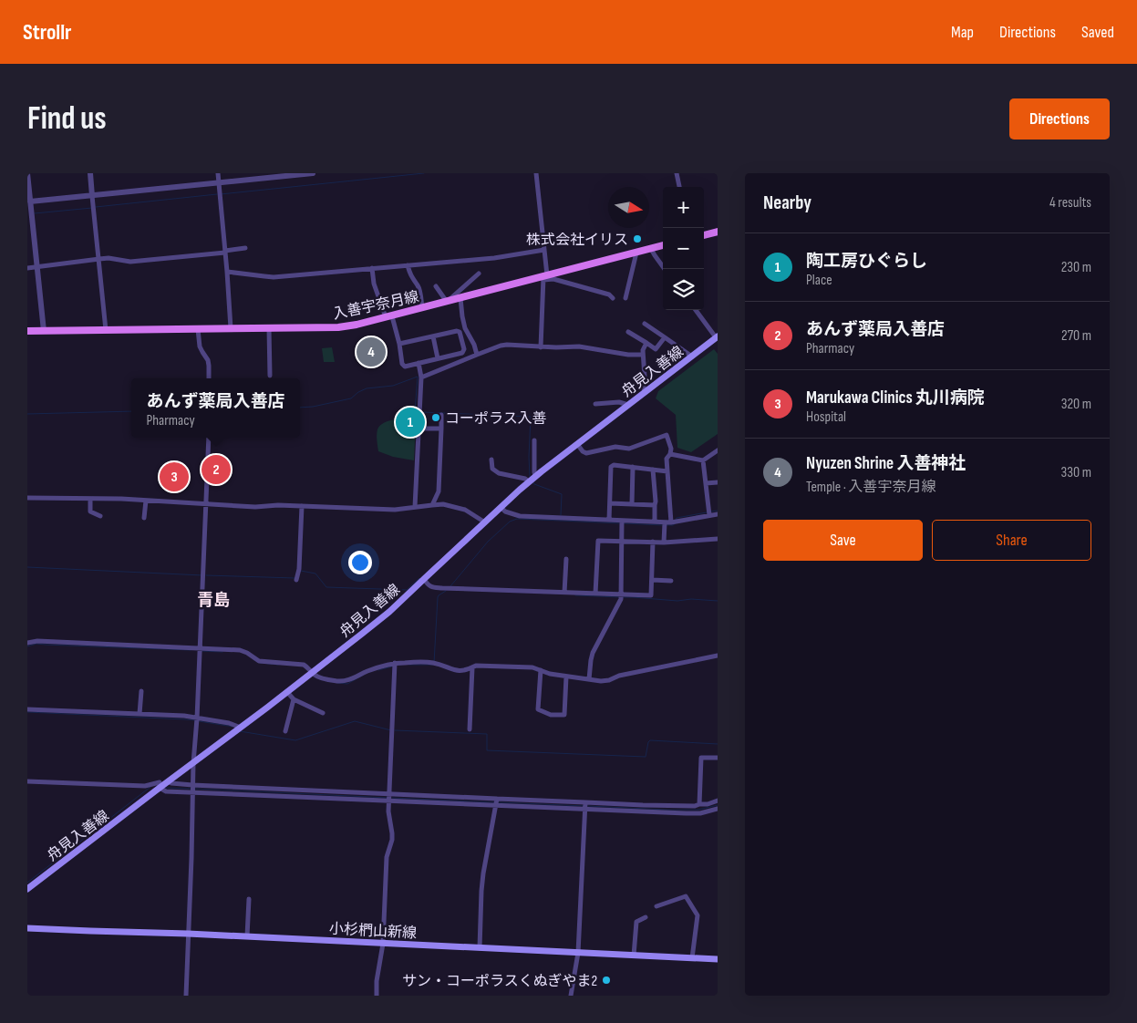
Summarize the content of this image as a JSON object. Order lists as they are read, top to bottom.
{
  "streets": {
    "main road": ["入善宇奈月線", "舟見入善線", "小杉椚山新線"]
  },
  "districts": ["青島"],
  "places": ["株式会社イリス", "コーポラス入善", "サン・コーポラスくぬぎやま2"],
  "north": "right",
  "page": {
    "header": "Strollr",
    "nav": ["Map", "Directions", "Saved"],
    "buttons": [
      "Directions",
      ["Save", "Share"]
    ],
    "title": "Find us",
    "heading": ["Nearby", "4 results"],
    "map_buttons": ["+", "−"],
    "list": [
      {
        "mark": "1",
        "name": "陶工房ひぐらし",
        "note": "Place",
        "value": "230 m"
      },
      {
        "mark": "2",
        "name": "あんず薬局入善店",
        "note": "Pharmacy",
        "value": "270 m"
      },
      {
        "mark": "3",
        "name": "Marukawa Clinics 丸川病院",
        "note": "Hospital",
        "value": "320 m"
      },
      {
        "mark": "4",
        "name": "Nyuzen Shrine 入善神社",
        "note": "Temple · 入善宇奈月線",
        "value": "330 m"
      }
    ],
    "pins": [
      "4",
      "1",
      "2",
      "3"
    ],
    "popup": ["あんず薬局入善店", "Pharmacy"]
  }
}
